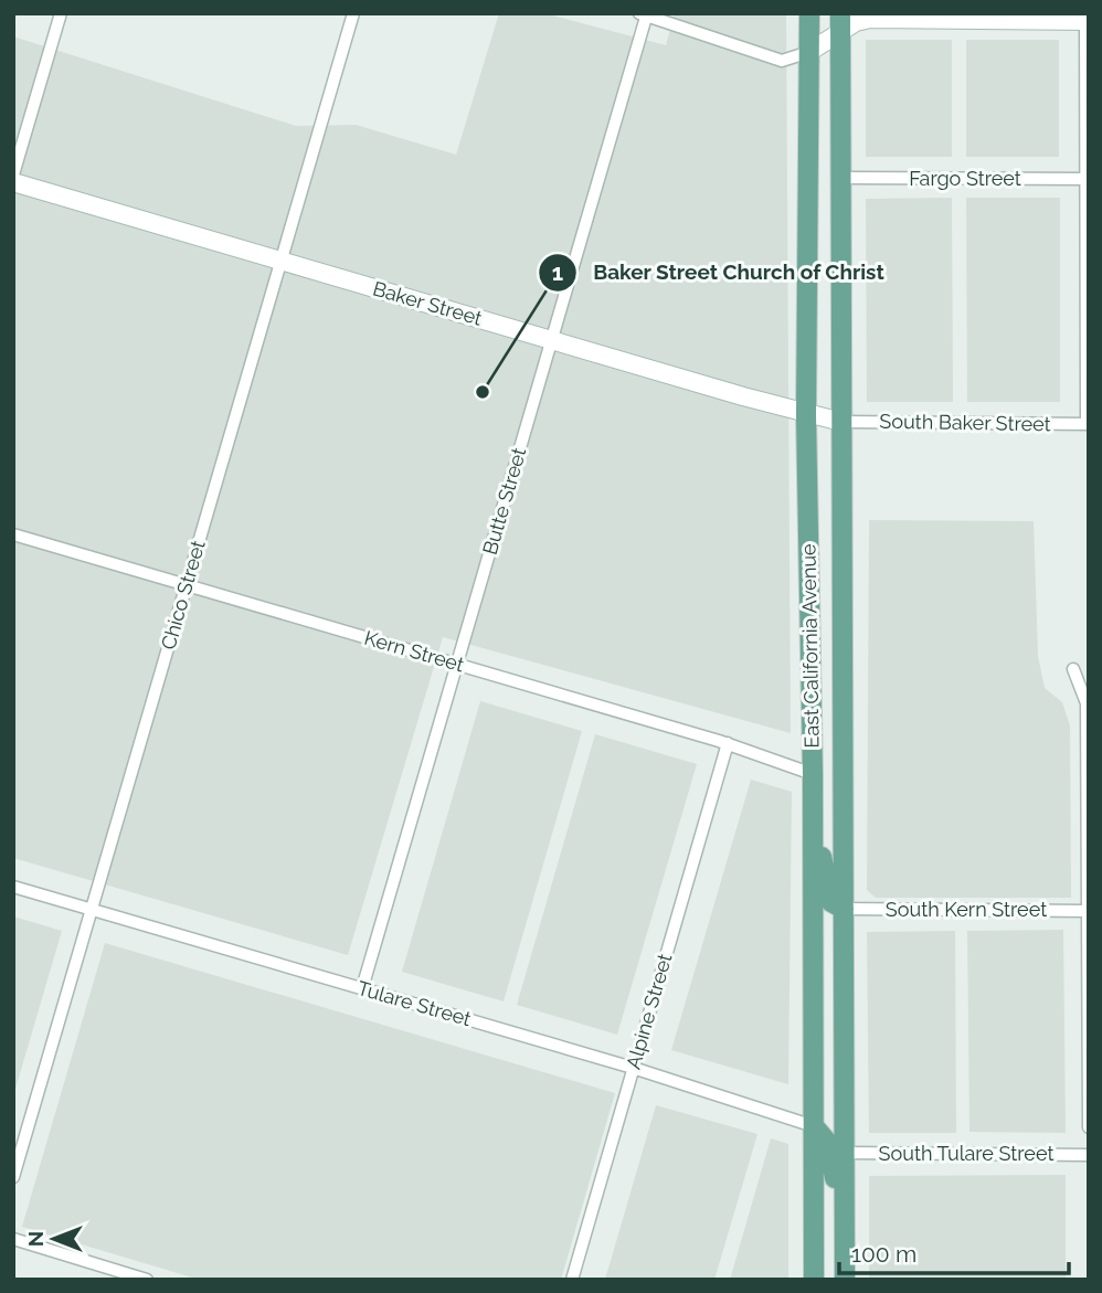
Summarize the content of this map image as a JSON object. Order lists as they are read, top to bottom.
{
  "streets": {
    "main road": ["East California Avenue"],
    "street": [
      "Fargo Street",
      "Baker Street",
      "South Baker Street",
      "Butte Street",
      "Chico Street",
      "Kern Street",
      "South Kern Street",
      "Tulare Street",
      "Alpine Street",
      "South Tulare Street"
    ]
  },
  "crossings": [
    ["Fargo Street", "East California Avenue"],
    ["Baker Street", "South Baker Street"],
    ["Baker Street", "Butte Street"],
    ["Baker Street", "Chico Street"],
    ["Baker Street", "East California Avenue"],
    ["South Baker Street", "East California Avenue"],
    ["Butte Street", "Kern Street"],
    ["Butte Street", "Tulare Street"],
    ["Chico Street", "Kern Street"],
    ["Chico Street", "Tulare Street"],
    ["East California Avenue", "Kern Street"],
    ["East California Avenue", "South Kern Street"],
    ["East California Avenue", "Tulare Street"],
    ["East California Avenue", "South Tulare Street"],
    ["Kern Street", "Alpine Street"],
    ["Tulare Street", "Alpine Street"]
  ],
  "places": ["Baker Street Church of Christ"],
  "scale_bar": "100 m",
  "north": "left"
}
